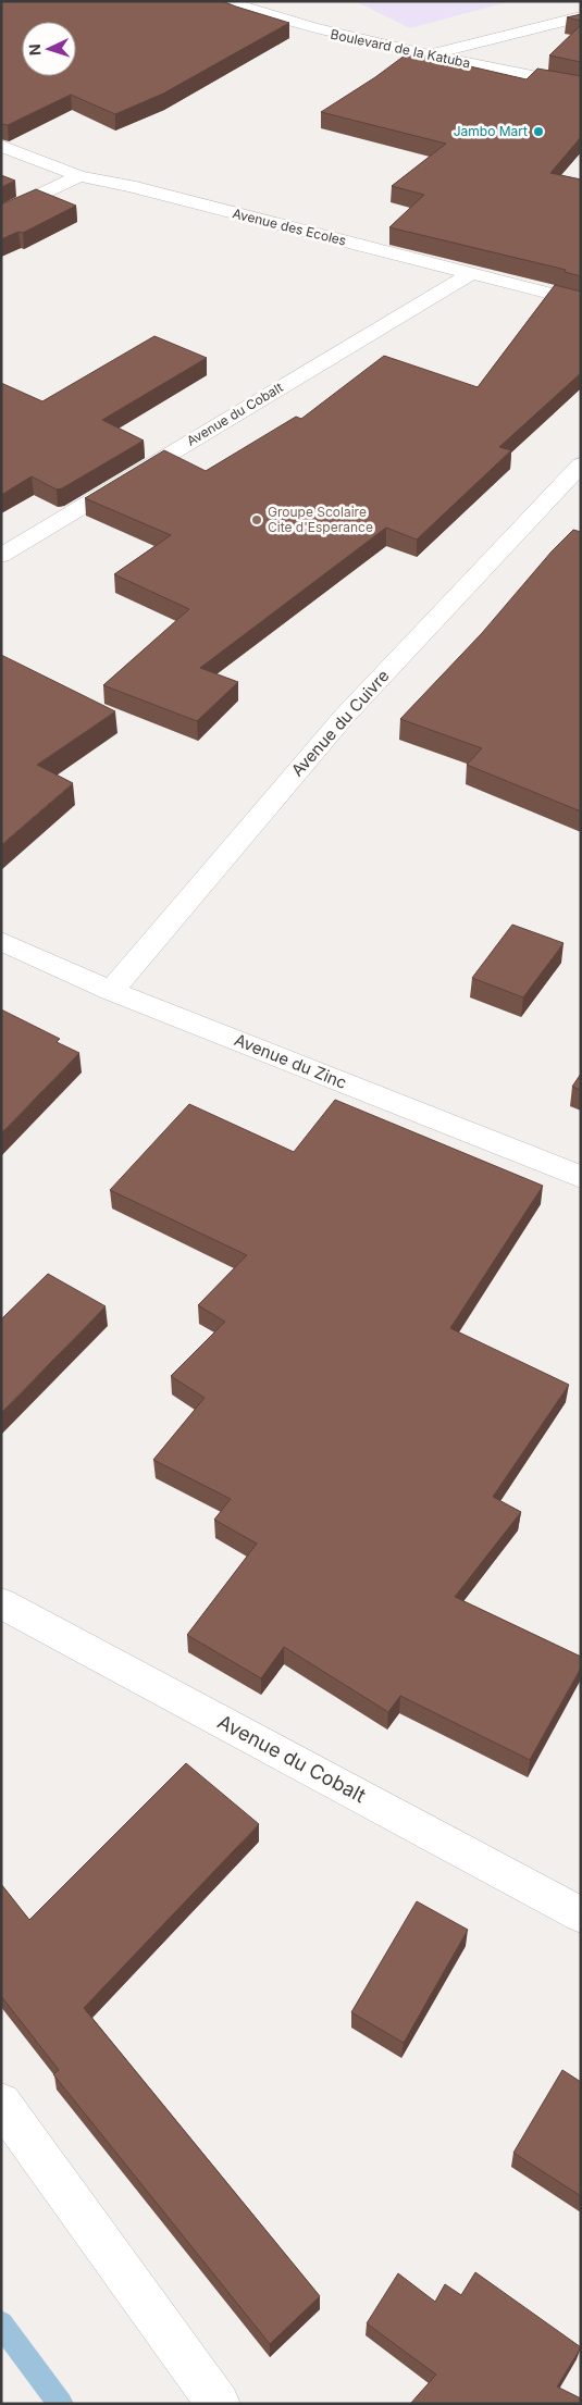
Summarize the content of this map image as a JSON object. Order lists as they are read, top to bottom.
{
  "streets": {
    "street": [
      "Boulevard de la Katuba",
      "Avenue des Ecoles",
      "Avenue du Cobalt",
      "Avenue du Cuivre",
      "Avenue du Zinc"
    ]
  },
  "crossings": [
    ["Avenue des Ecoles", "Avenue du Cobalt"],
    ["Avenue du Cuivre", "Avenue du Zinc"]
  ],
  "places": ["Jambo Mart", "Groupe Scolaire Cite d'Esperance"],
  "north": "left"
}
